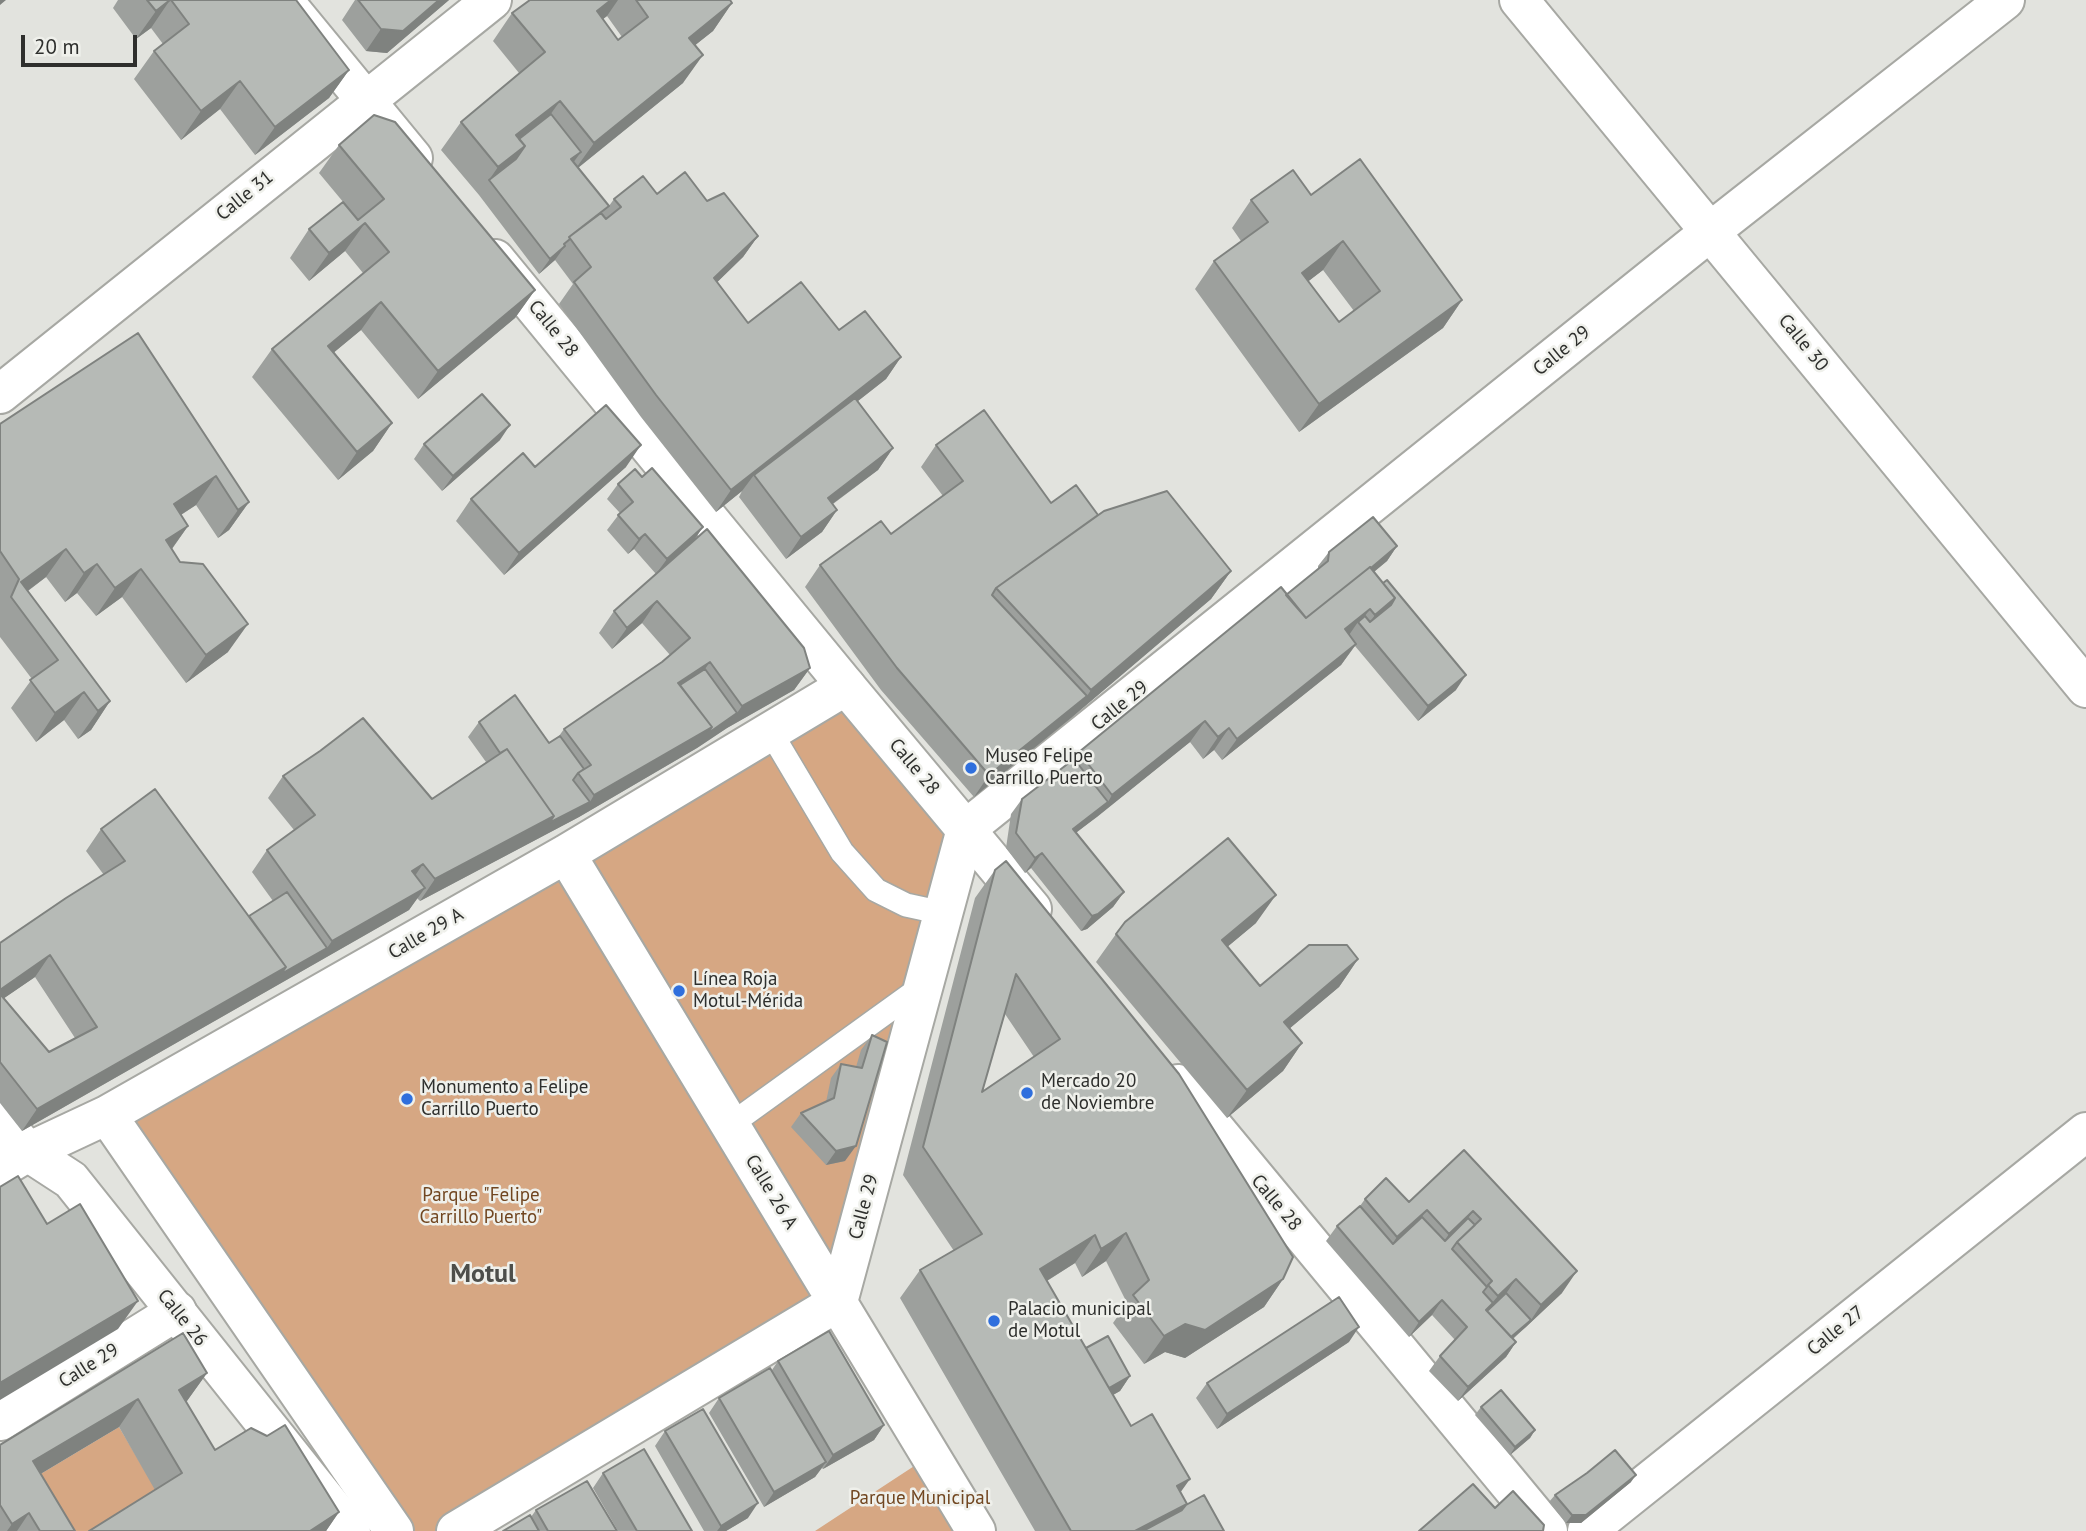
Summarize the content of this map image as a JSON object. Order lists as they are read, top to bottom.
{
  "streets": {
    "street": [
      "Calle 31",
      "Calle 28",
      "Calle 30",
      "Calle 29",
      "Calle 29 A",
      "Calle 26 A",
      "Calle 26",
      "Calle 27"
    ]
  },
  "crossings": [
    ["Calle 28", "Calle 29"],
    ["Calle 28", "Calle 29 A"],
    ["Calle 30", "Calle 29"],
    ["Calle 29", "Calle 26 A"],
    ["Calle 29", "Calle 26"],
    ["Calle 29 A", "Calle 26 A"],
    ["Calle 29 A", "Calle 26"]
  ],
  "districts": ["Motul"],
  "parks": ["Parque \"Felipe Carrillo Puerto\"", "Parque Municipal"],
  "places": [
    "Museo Felipe Carrillo Puerto",
    "Línea Roja Motul-Mérida",
    "Mercado 20 de Noviembre",
    "Monumento a Felipe Carrillo Puerto",
    "Palacio municipal de Motul"
  ],
  "scale_bar": "20 m"
}
